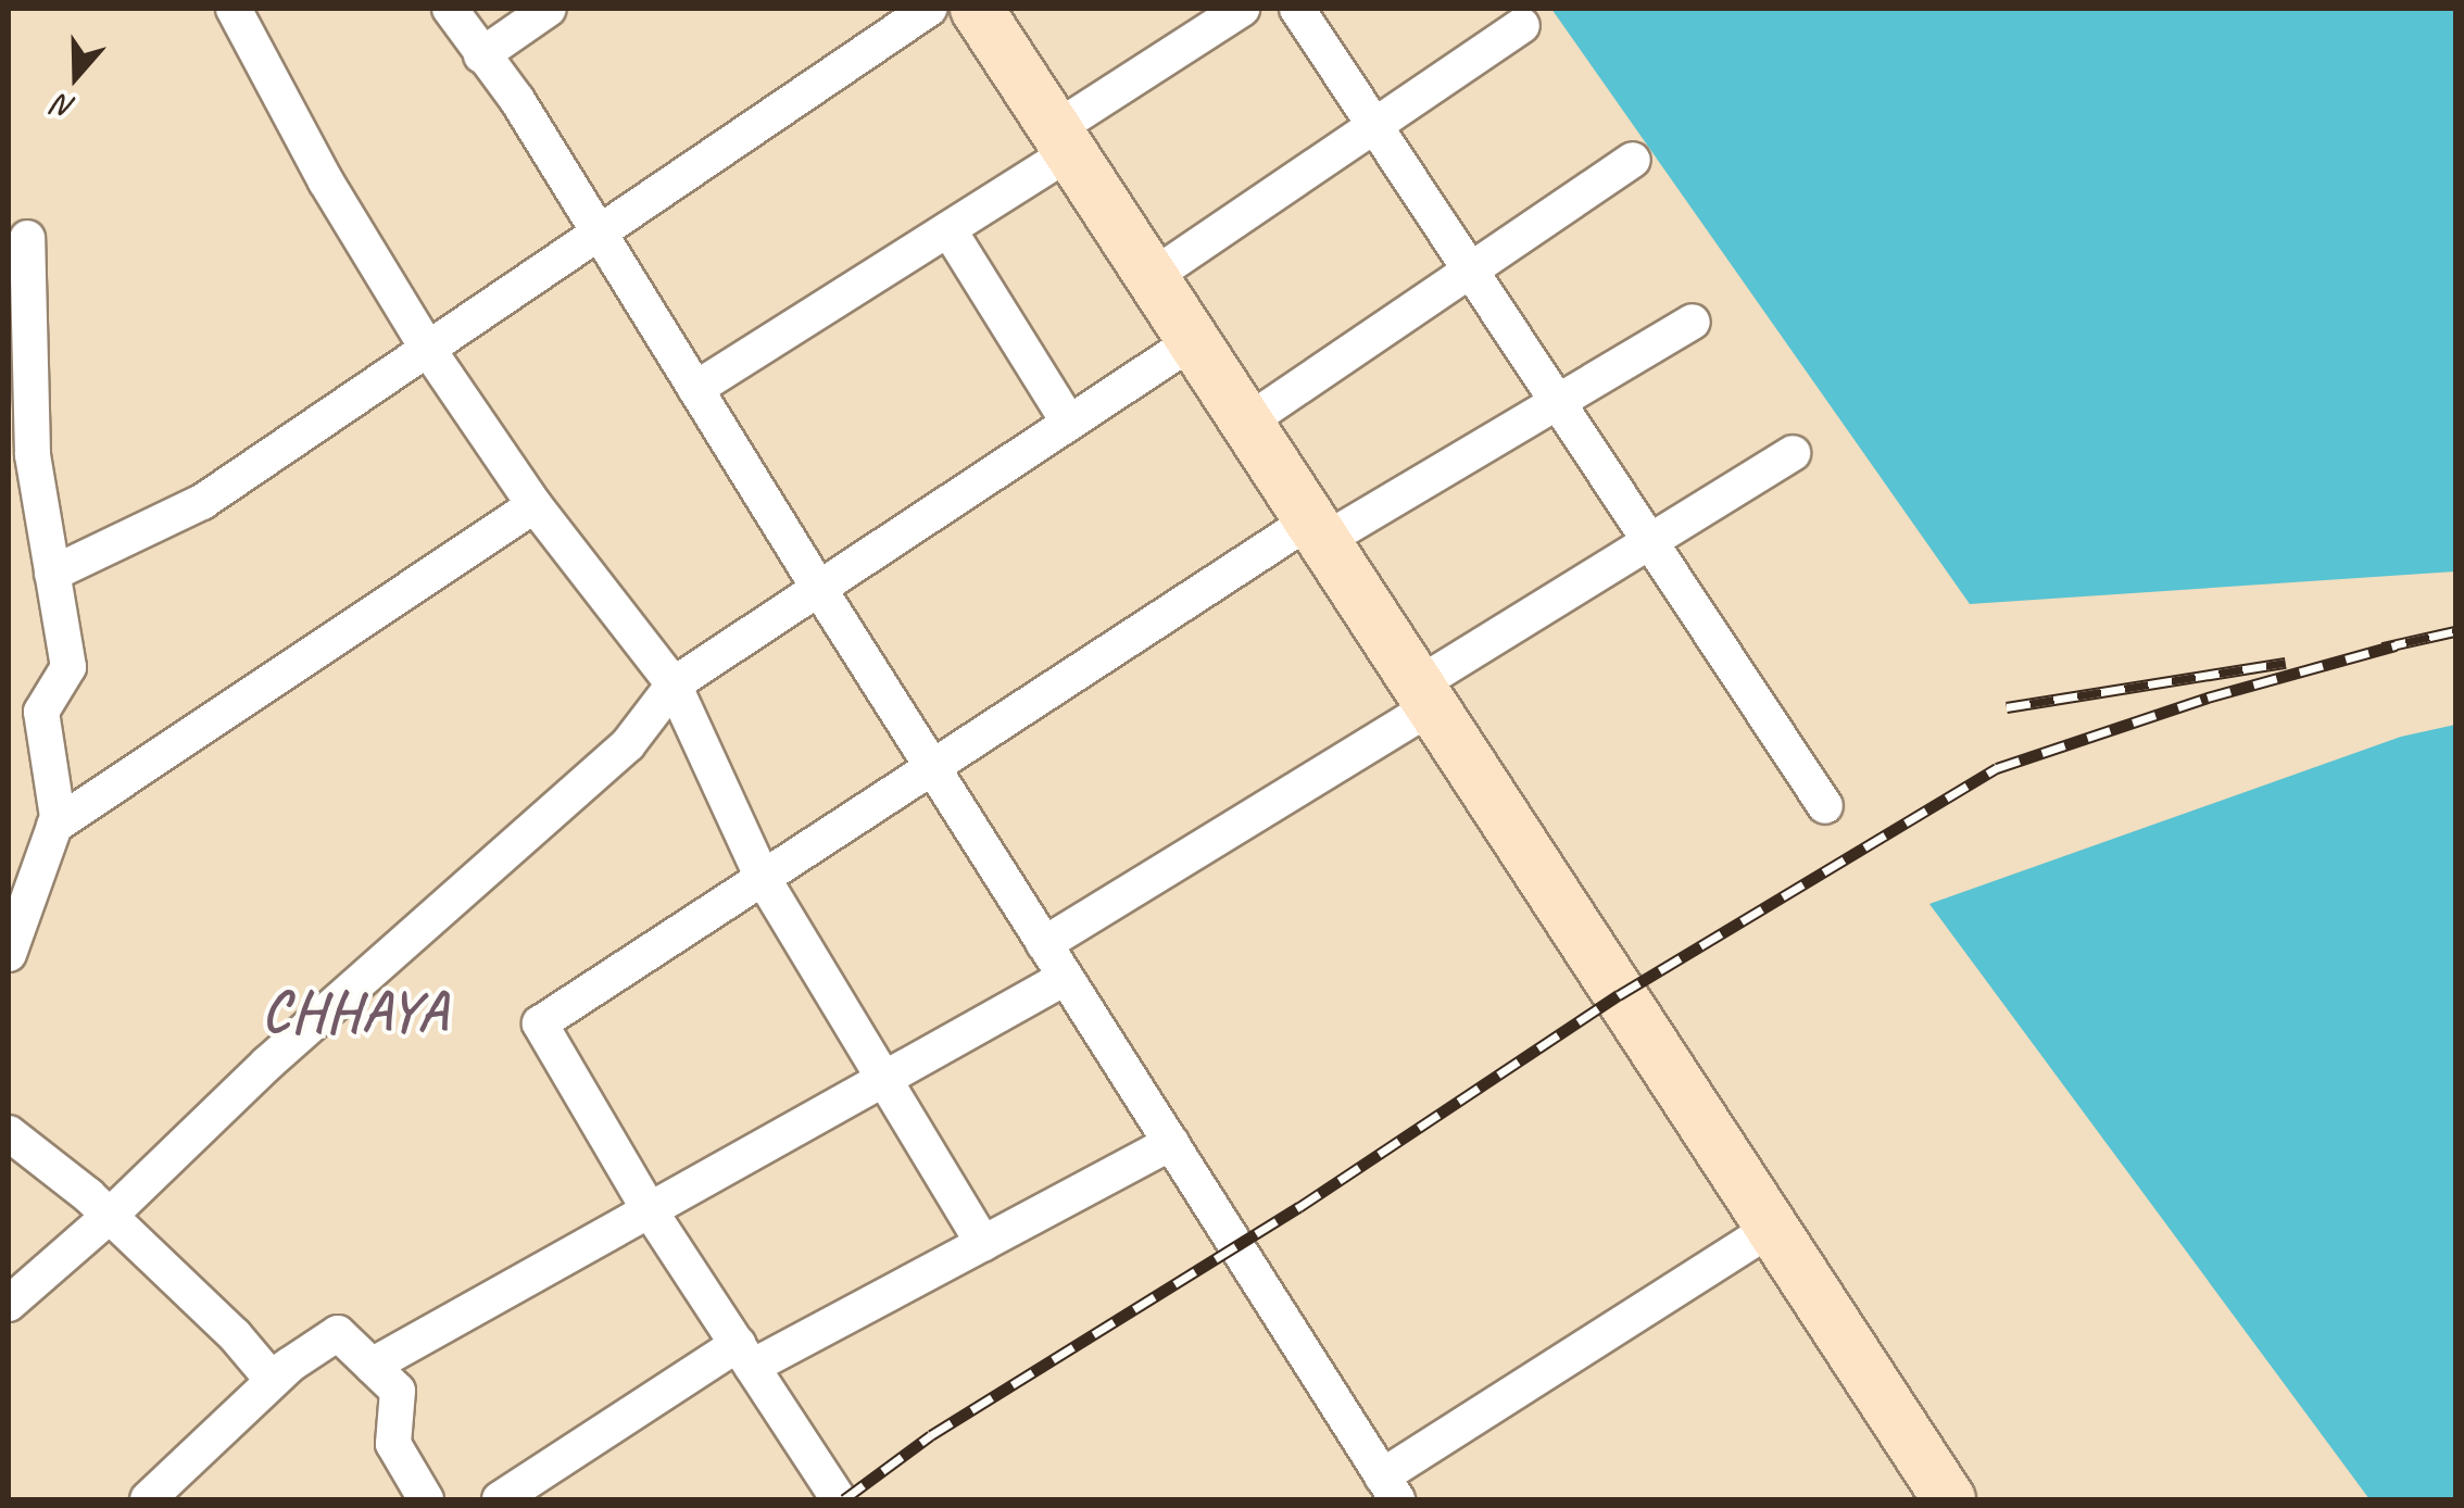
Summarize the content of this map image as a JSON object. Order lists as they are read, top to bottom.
{
  "districts": ["CHHAYA"],
  "north": "bottom"
}
